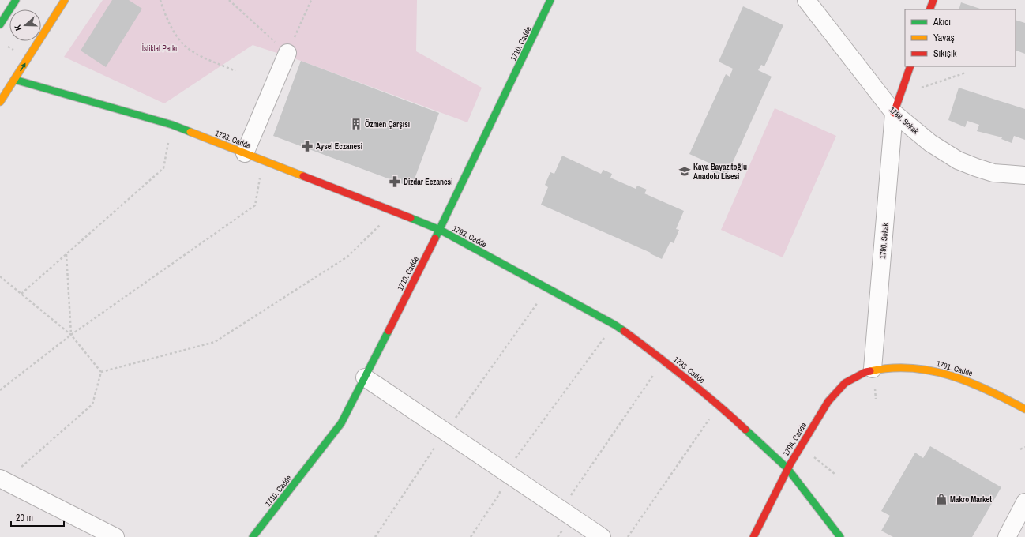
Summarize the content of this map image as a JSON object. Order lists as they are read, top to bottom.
{
  "streets": {
    "street": [
      "1710. Cadde",
      "1788. Sokak",
      "1793. Cadde",
      "1790. Sokak",
      "1791. Cadde",
      "1794. Cadde"
    ]
  },
  "crossings": [
    ["1710. Cadde", "1793. Cadde"],
    ["1788. Sokak", "1790. Sokak"],
    ["1793. Cadde", "1794. Cadde"],
    ["1790. Sokak", "1791. Cadde"],
    ["1790. Sokak", "1794. Cadde"],
    ["1791. Cadde", "1794. Cadde"]
  ],
  "parks": ["İstiklal Parkı"],
  "places": {
    "building": ["Özmen Çarşısı"],
    "pharmacy": ["Aysel Eczanesi", "Dizdar Eczanesi"],
    "school or university": ["Kaya Bayazıtoğlu Anadolu Lisesi"],
    "shop": ["Makro Market"]
  },
  "legend": ["Akıcı", "Yavaş", "Sıkışık"],
  "scale_bar": "20 m",
  "north": "left"
}
